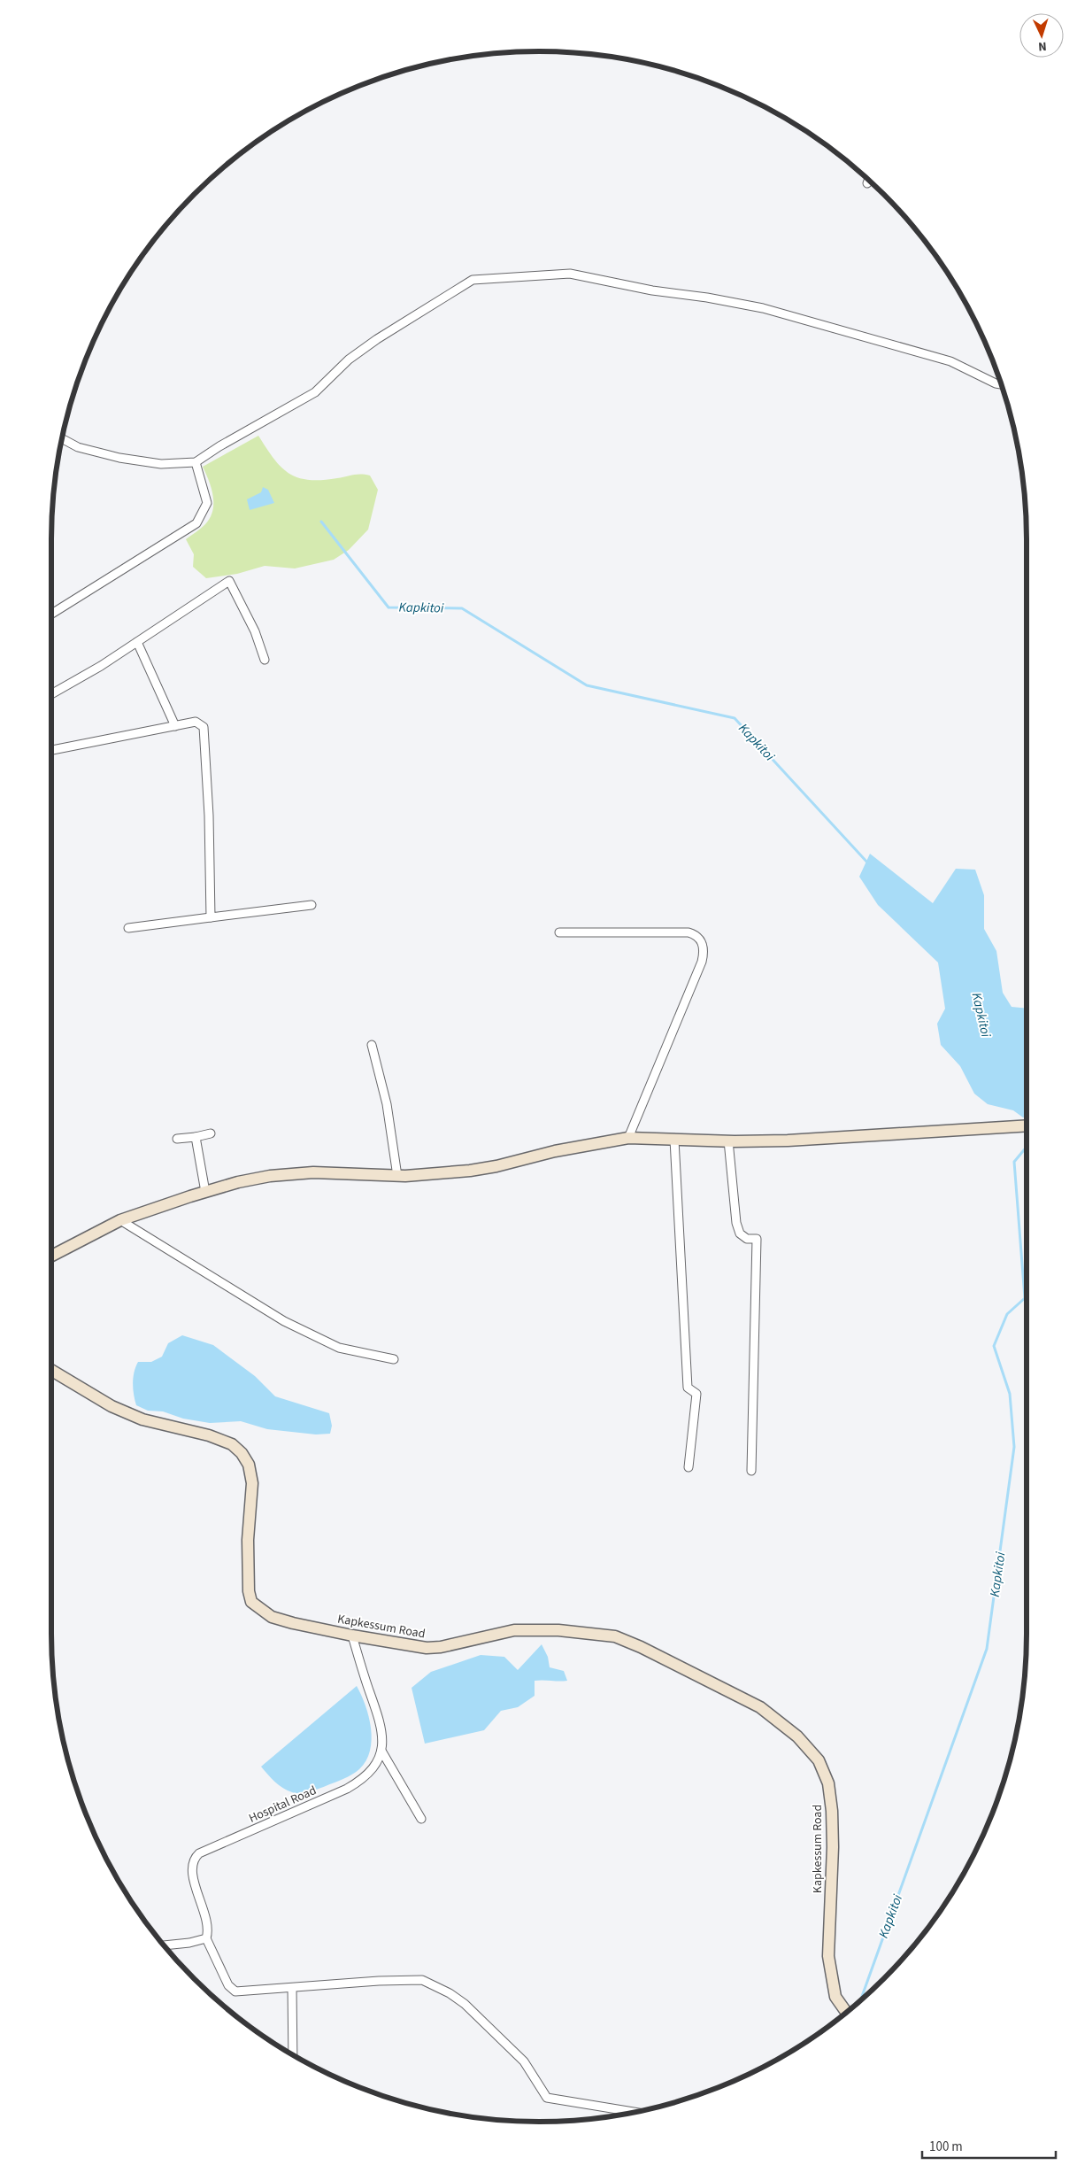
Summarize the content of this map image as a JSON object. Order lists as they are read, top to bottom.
{
  "streets": {
    "street": ["Kapkessum Road", "Hospital Road"]
  },
  "crossings": [
    ["Kapkessum Road", "Hospital Road"]
  ],
  "water": ["Kapkitoi"],
  "scale_bar": "100 m",
  "north": "bottom"
}
